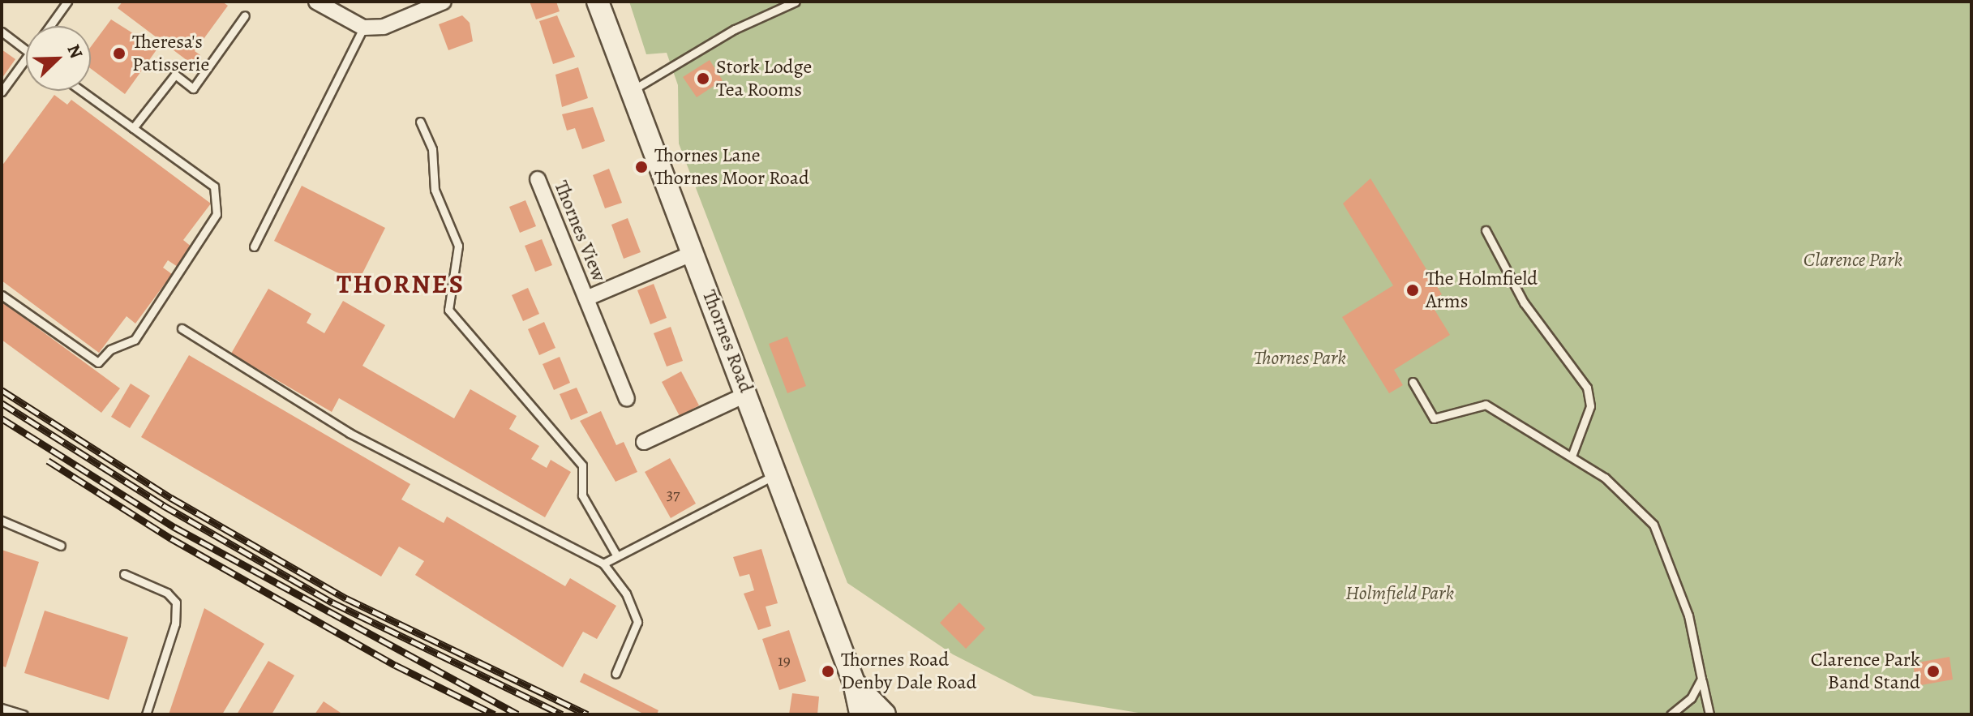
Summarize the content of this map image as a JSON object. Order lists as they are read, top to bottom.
{
  "streets": {
    "main road": ["Thornes Road"],
    "street": ["Thornes View"]
  },
  "crossings": [
    ["Thornes View", "Thornes Road"]
  ],
  "districts": ["THORNES"],
  "parks": ["Clarence Park", "Thornes Park", "Holmfield Park"],
  "places": [
    "Theresa's Patisserie",
    "Stork Lodge Tea Rooms",
    "Thornes Lane Thornes Moor Road",
    "The Holmfield Arms",
    "Thornes Road Denby Dale Road",
    "Clarence Park Band Stand"
  ],
  "house_numbers": ["37", "19"],
  "north": "top right"
}
